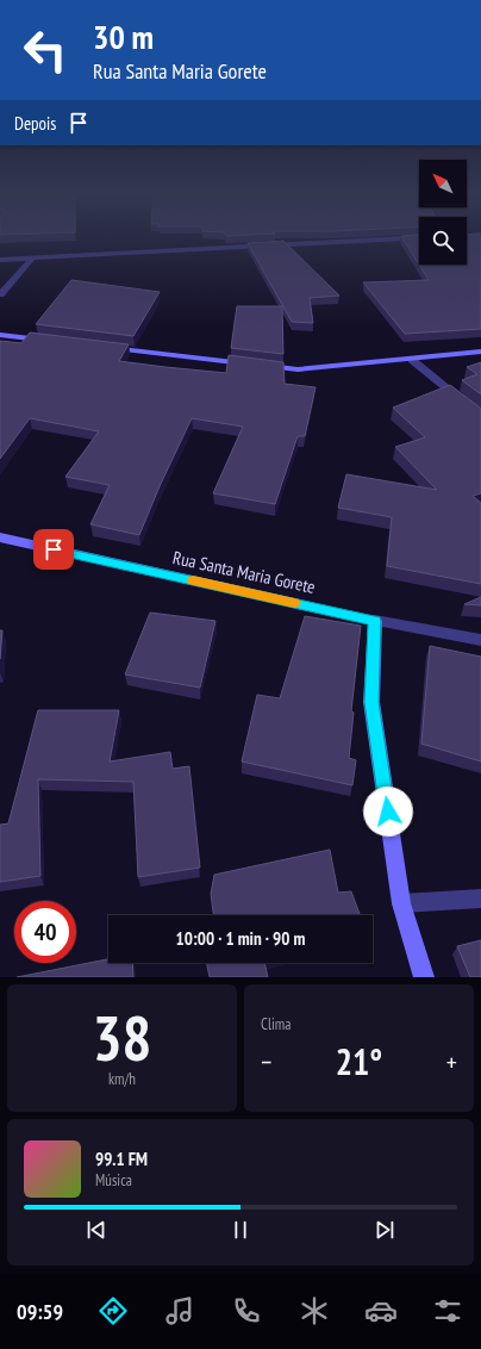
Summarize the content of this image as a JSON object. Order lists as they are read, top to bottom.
{
  "streets": {
    "street": ["Rua Santa Maria Gorete"]
  },
  "north": "top left",
  "page": {
    "turn": ["30 m", "Rua Santa Maria Gorete"],
    "then": "Depois",
    "limit": "40",
    "trip": "10:00 · 1 min · 90 m",
    "tile": [
      ["38", "km/h"],
      "Clima"
    ],
    "heat": ["−", "21°", "+"],
    "song": ["99.1 FM", "Música"],
    "tabs": "09:59"
  }
}
